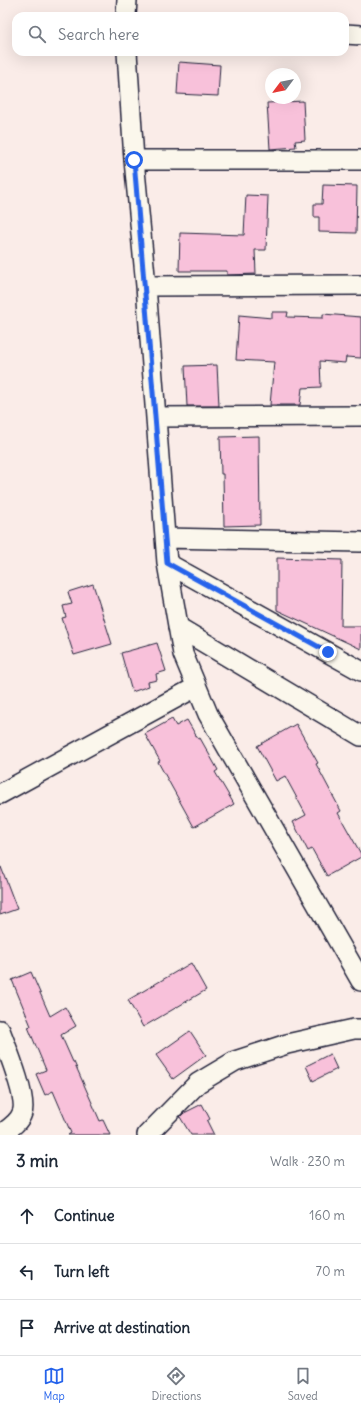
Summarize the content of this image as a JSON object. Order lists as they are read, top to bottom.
{
  "north": "bottom left",
  "page": {
    "search": "Search here",
    "heading": ["3 min", "Walk · 230 m"],
    "list": [
      ["Continue", "160 m"],
      ["Turn left", "70 m"],
      "Arrive at destination"
    ],
    "nav": ["Map", "Directions", "Saved"]
  }
}
